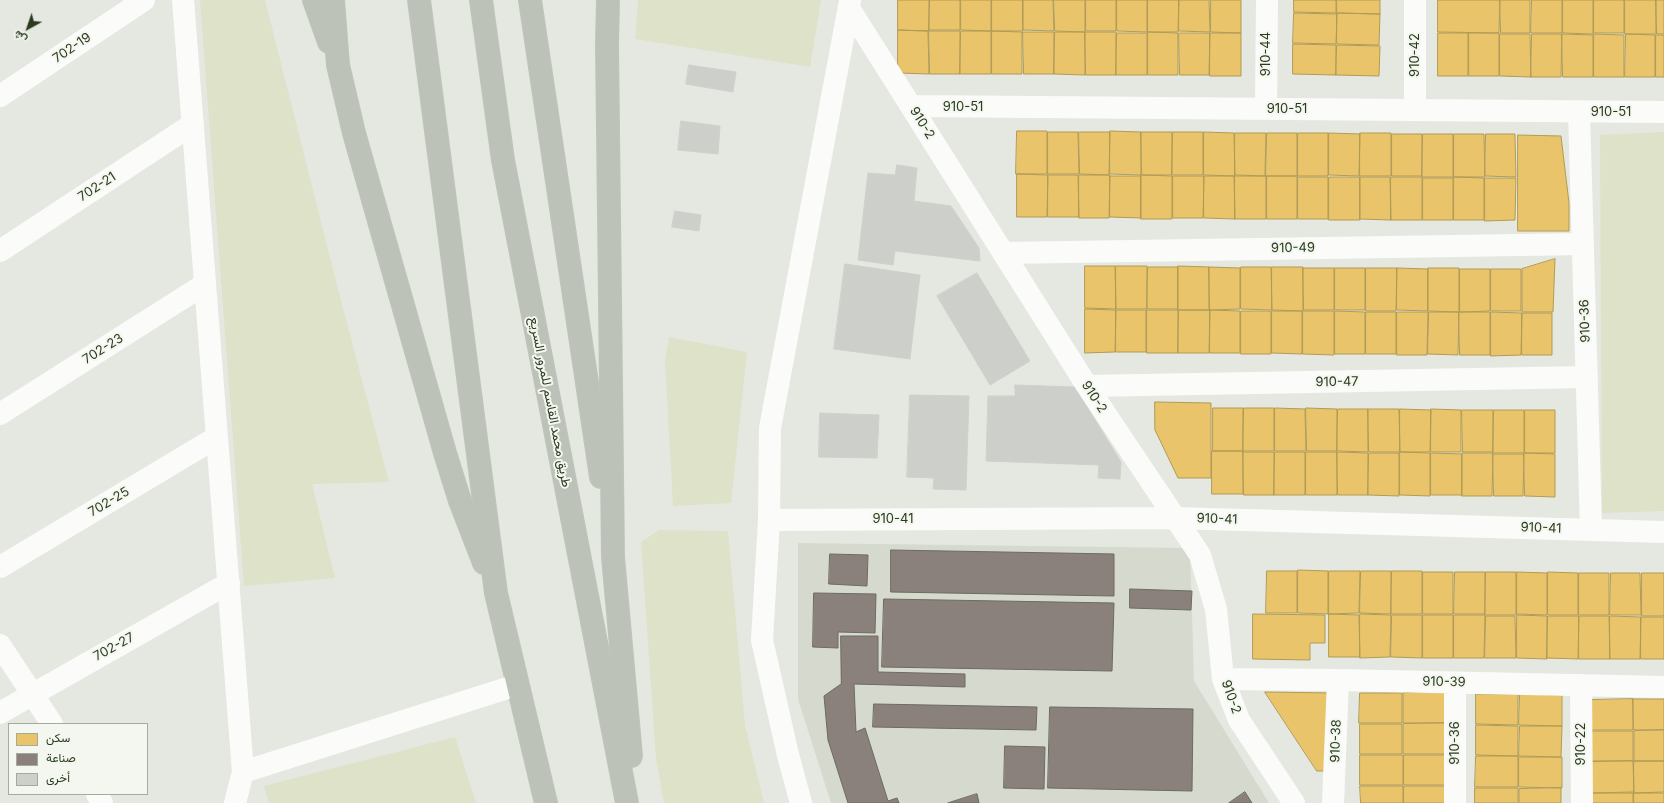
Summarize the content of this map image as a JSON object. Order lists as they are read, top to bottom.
{
  "streets": {
    "highway": ["طريق محمد القاسم للمرور السريع"],
    "street": [
      "702-19",
      "910-44",
      "910-42",
      "910-51",
      "910-2",
      "702-21",
      "910-49",
      "910-36",
      "702-23",
      "910-47",
      "702-25",
      "910-41",
      "702-27",
      "910-39",
      "910-38",
      "910-22"
    ]
  },
  "crossings": [
    ["910-44", "910-51"],
    ["910-42", "910-51"],
    ["910-51", "910-2"],
    ["910-51", "910-36"],
    ["910-2", "910-49"],
    ["910-2", "910-47"],
    ["910-2", "910-41"],
    ["910-2", "910-39"],
    ["910-49", "910-36"],
    ["910-36", "910-47"],
    ["910-36", "910-41"],
    ["910-36", "910-39"],
    ["910-39", "910-38"],
    ["910-39", "910-22"]
  ],
  "legend": ["سكن", "صناعة", "أخرى"],
  "north": "bottom left"
}
